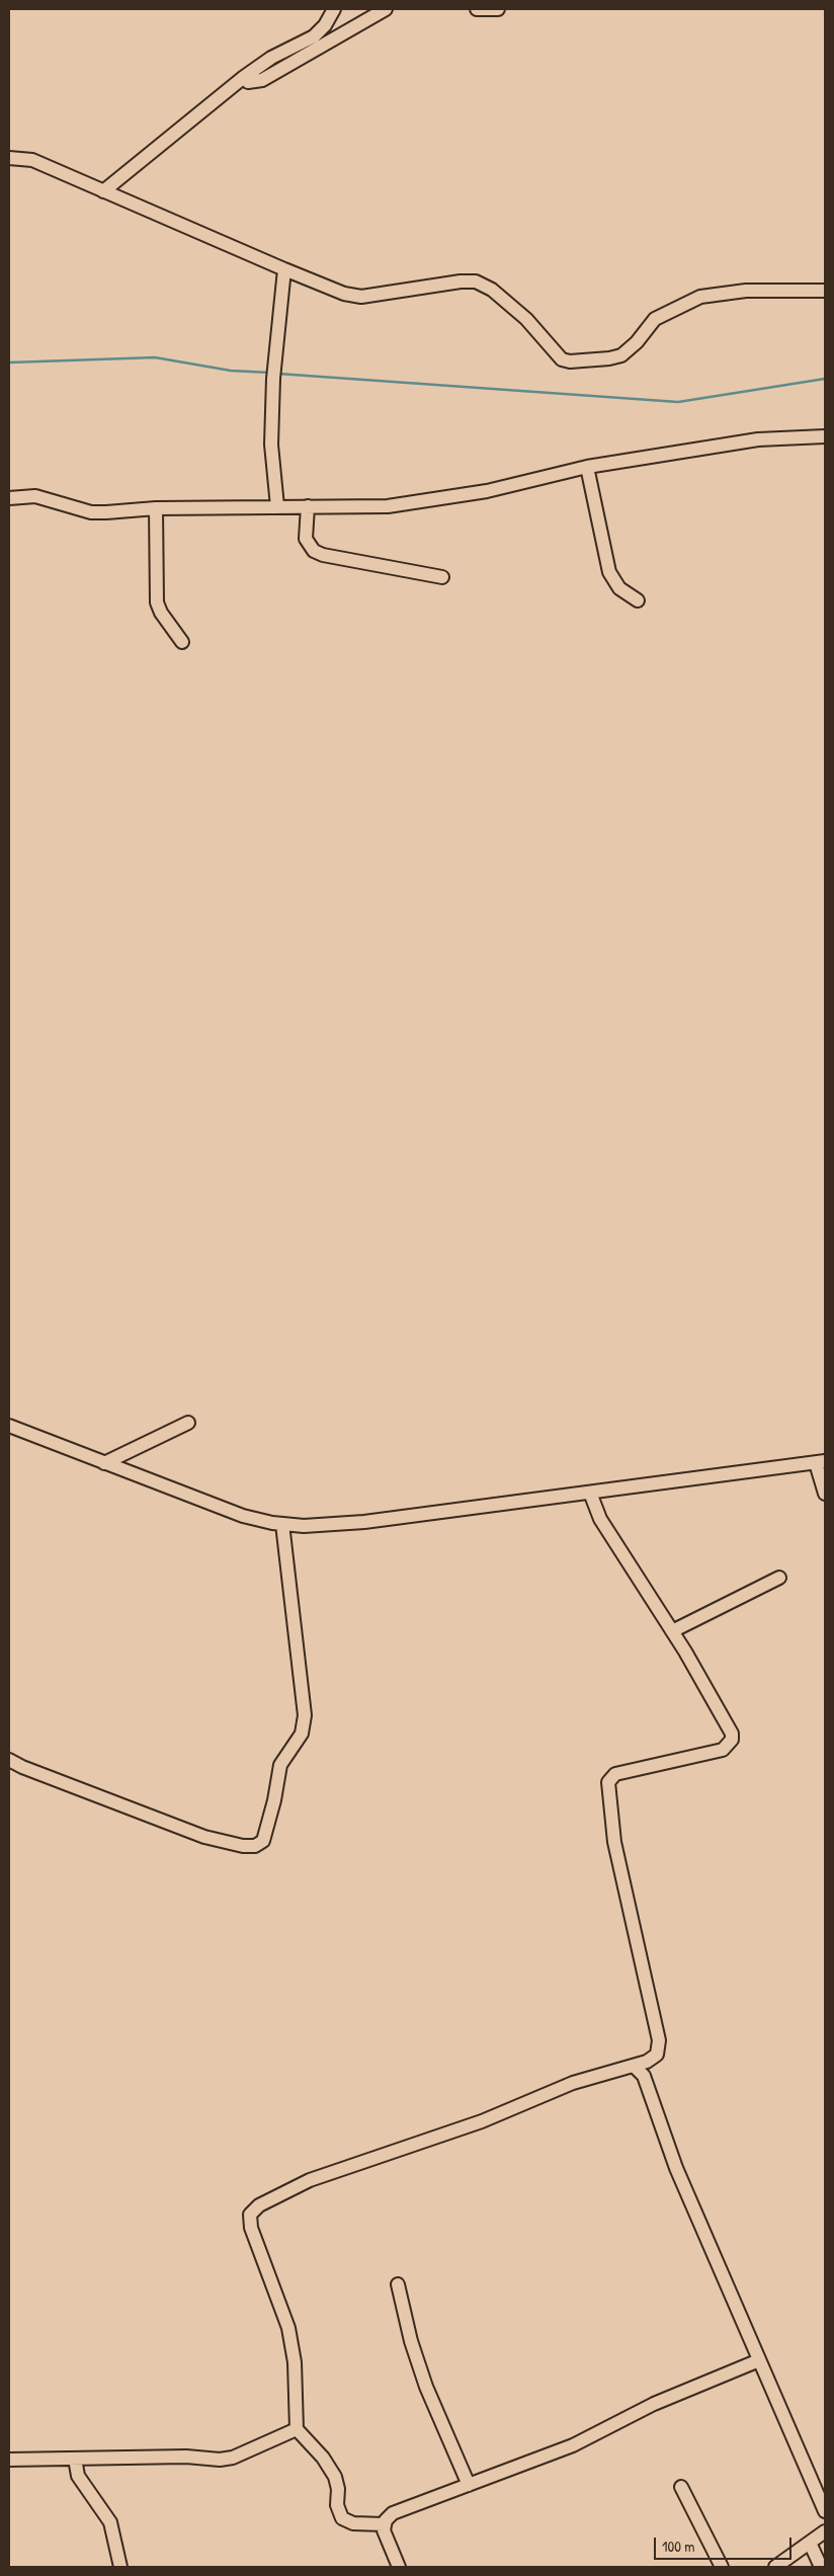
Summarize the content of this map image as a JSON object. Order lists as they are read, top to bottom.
{
  "scale_bar": "100 m"
}
